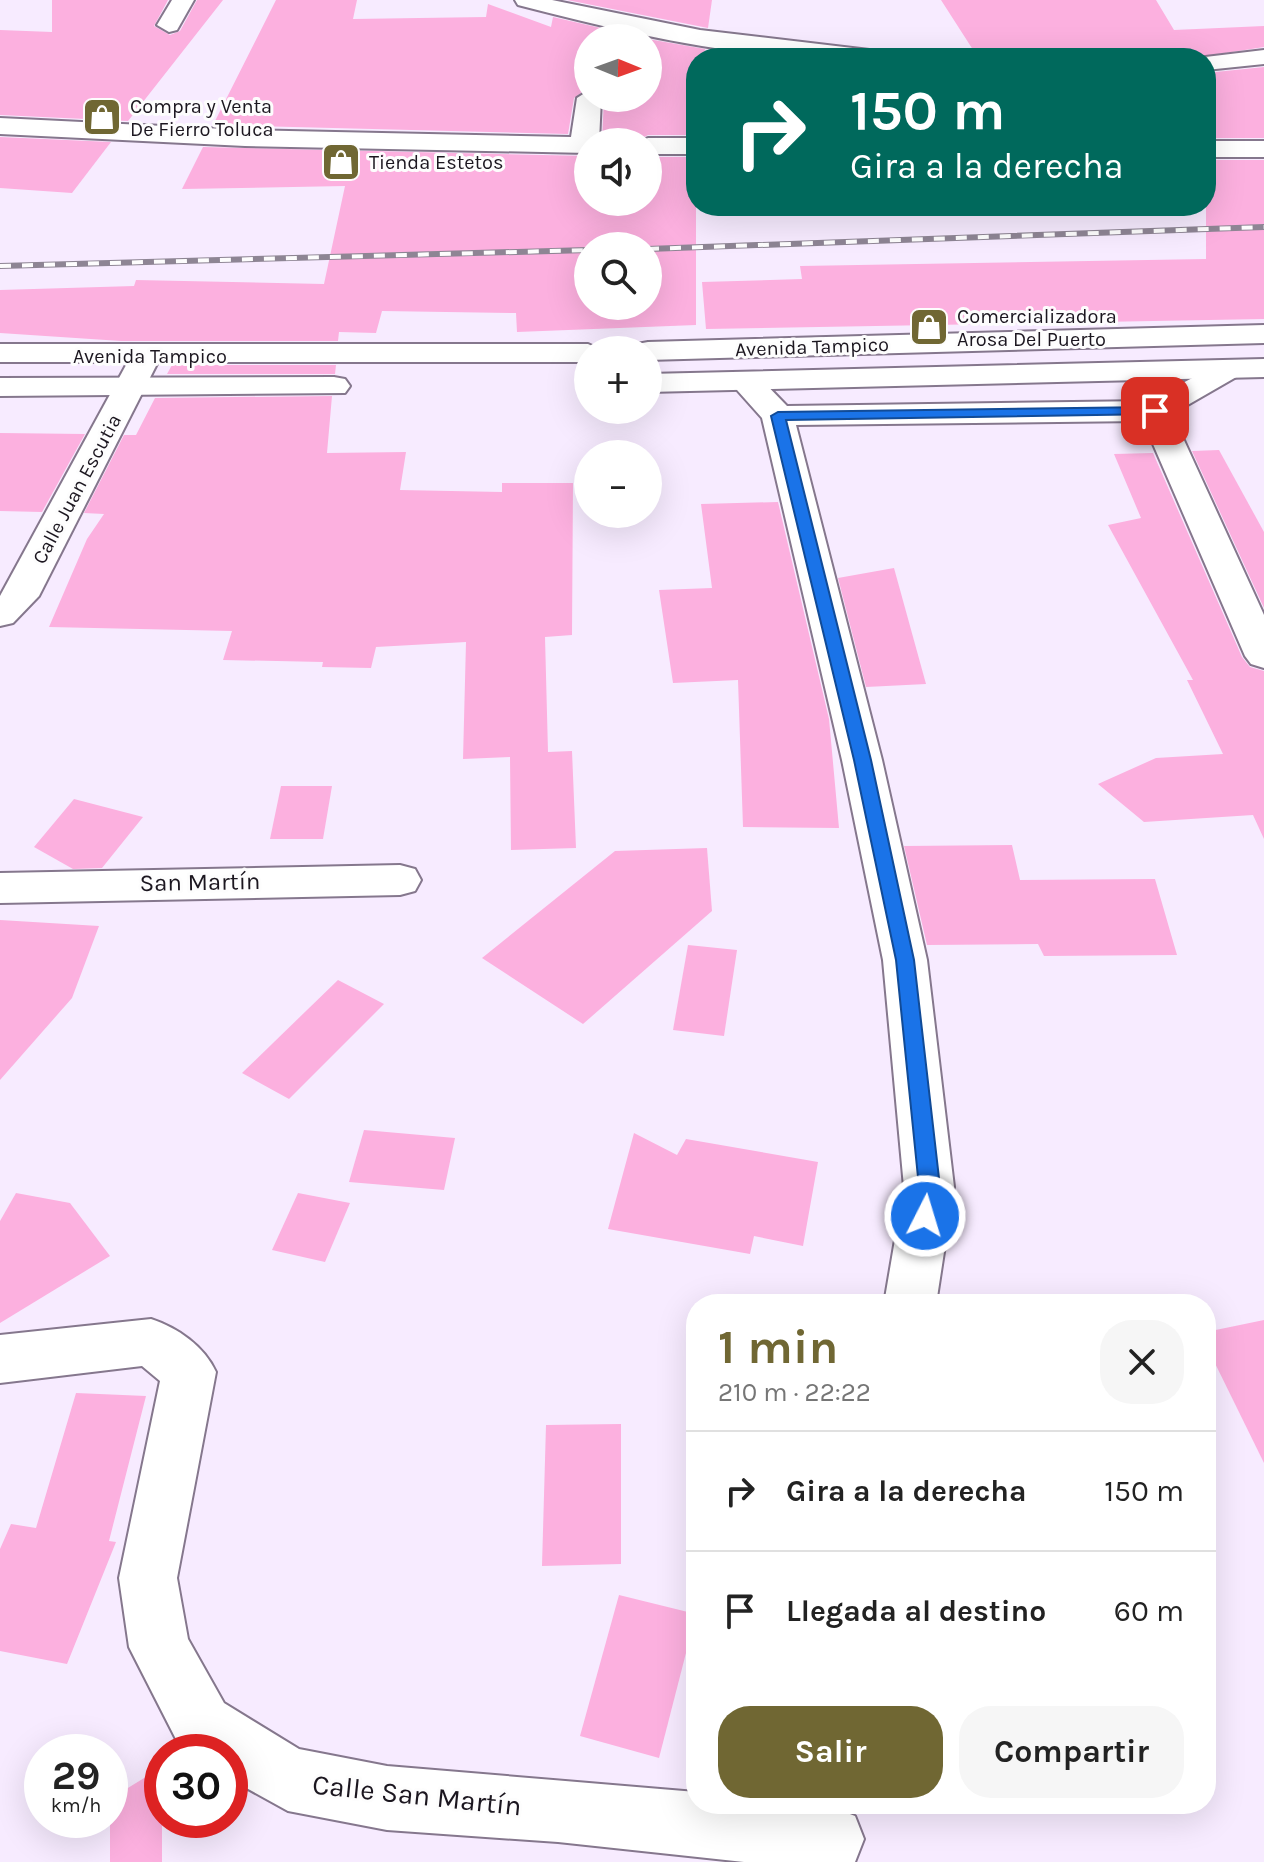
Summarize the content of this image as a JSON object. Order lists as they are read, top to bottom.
{
  "streets": {
    "street": [
      "Avenida Tampico",
      "Calle Juan Escutia",
      "San Martín",
      "Calle San Martín"
    ]
  },
  "crossings": [
    ["Avenida Tampico", "Calle Juan Escutia"]
  ],
  "places": {
    "shop": ["Compra y Venta De Fierro Toluca", "Tienda Estetos", "Comercializadora Arosa Del Puerto"]
  },
  "north": "right",
  "page": {
    "map_buttons": ["+", "−"],
    "turn": ["150 m", "Gira a la derecha"],
    "heading": ["1 min", "210 m · 22:22"],
    "list": [
      {
        "name": "Gira a la derecha",
        "value": "150 m"
      },
      {
        "name": "Llegada al destino",
        "value": "60 m"
      }
    ],
    "buttons": ["Salir", "Compartir"],
    "speed": "29 km/h",
    "limit": "30"
  }
}
